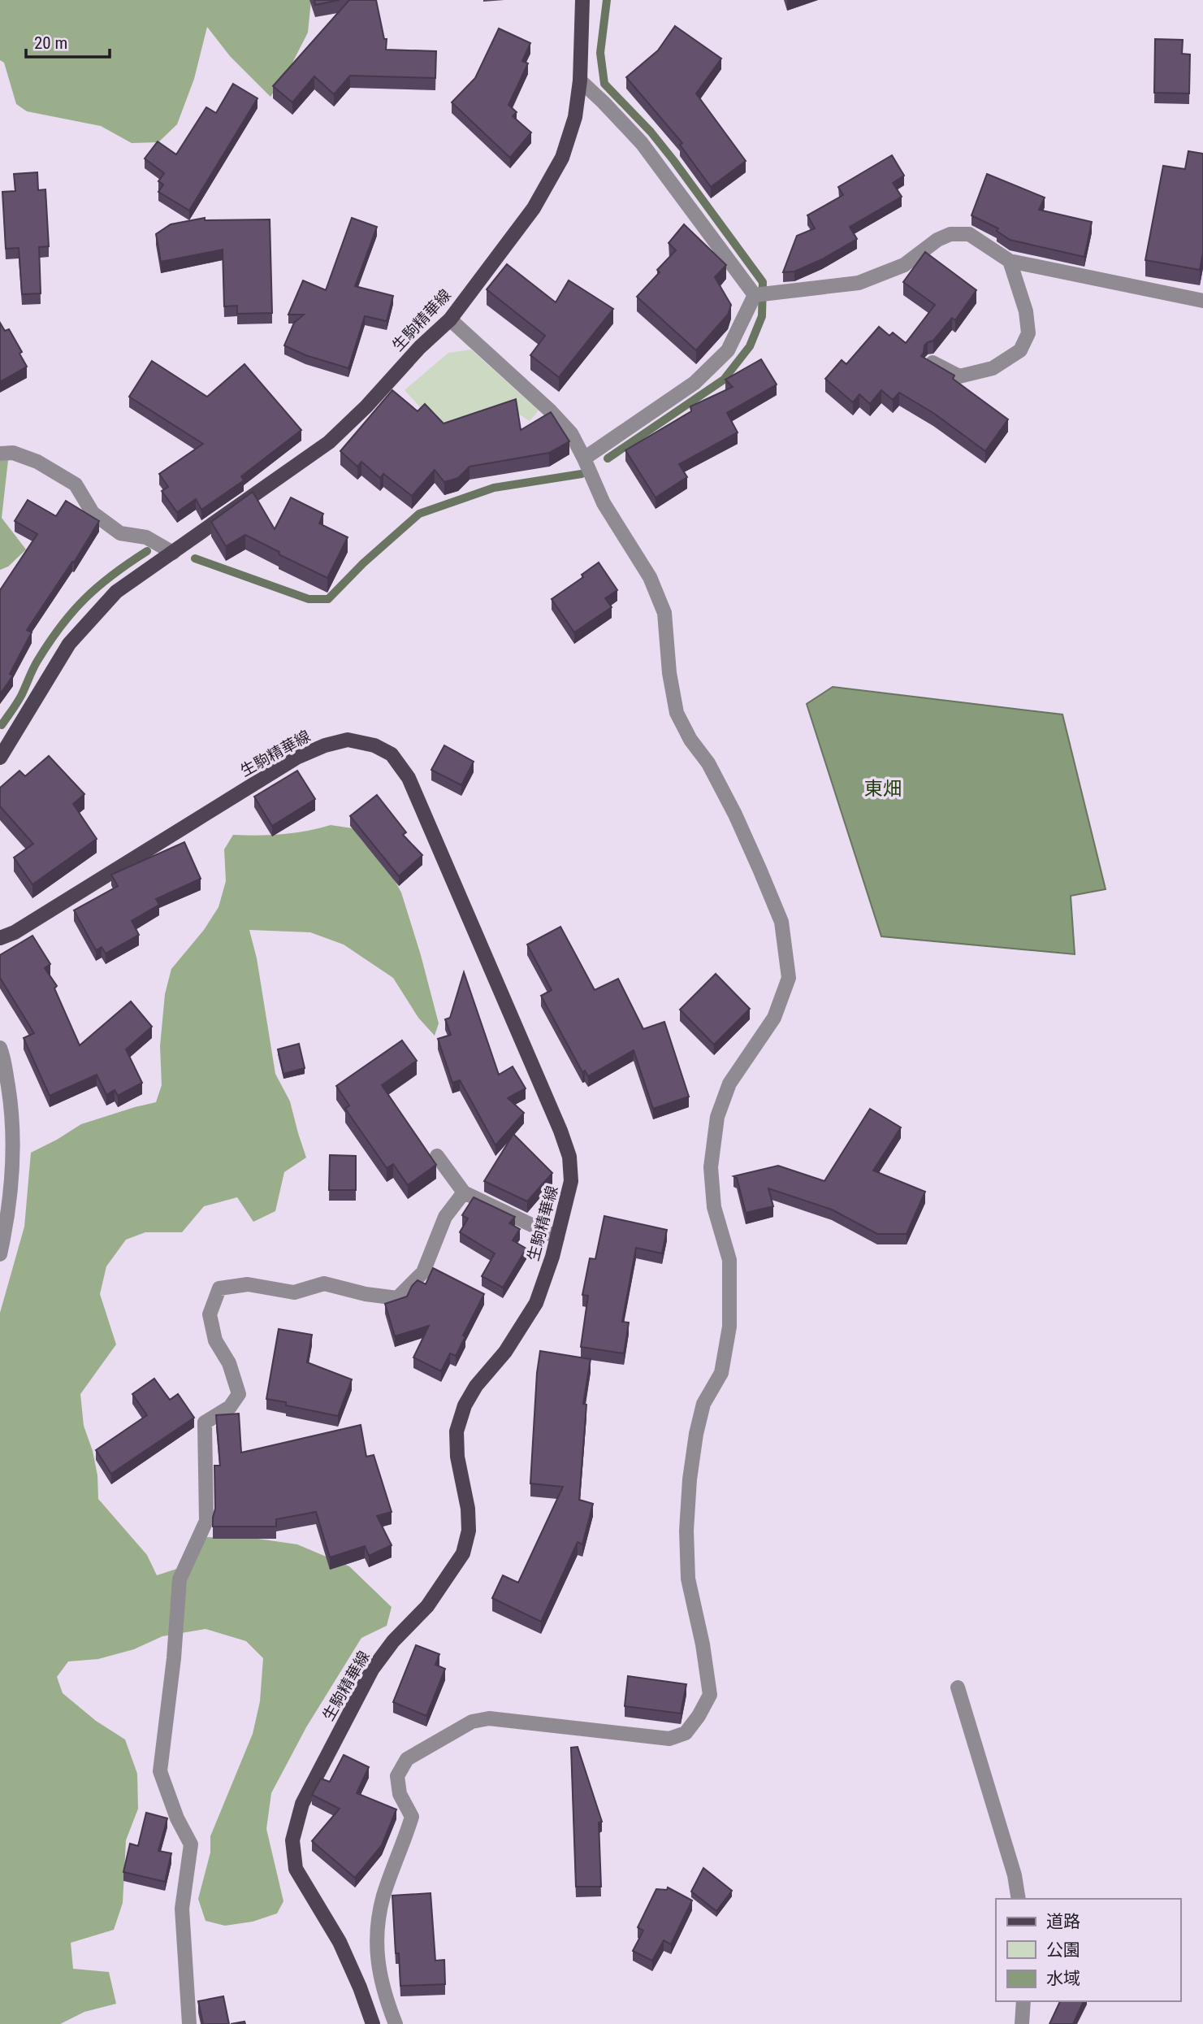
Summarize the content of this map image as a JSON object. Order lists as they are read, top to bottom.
{
  "streets": {
    "main road": ["生駒精華線"]
  },
  "districts": ["東畑"],
  "legend": ["道路", "公園", "水域"],
  "scale_bar": "20 m"
}
